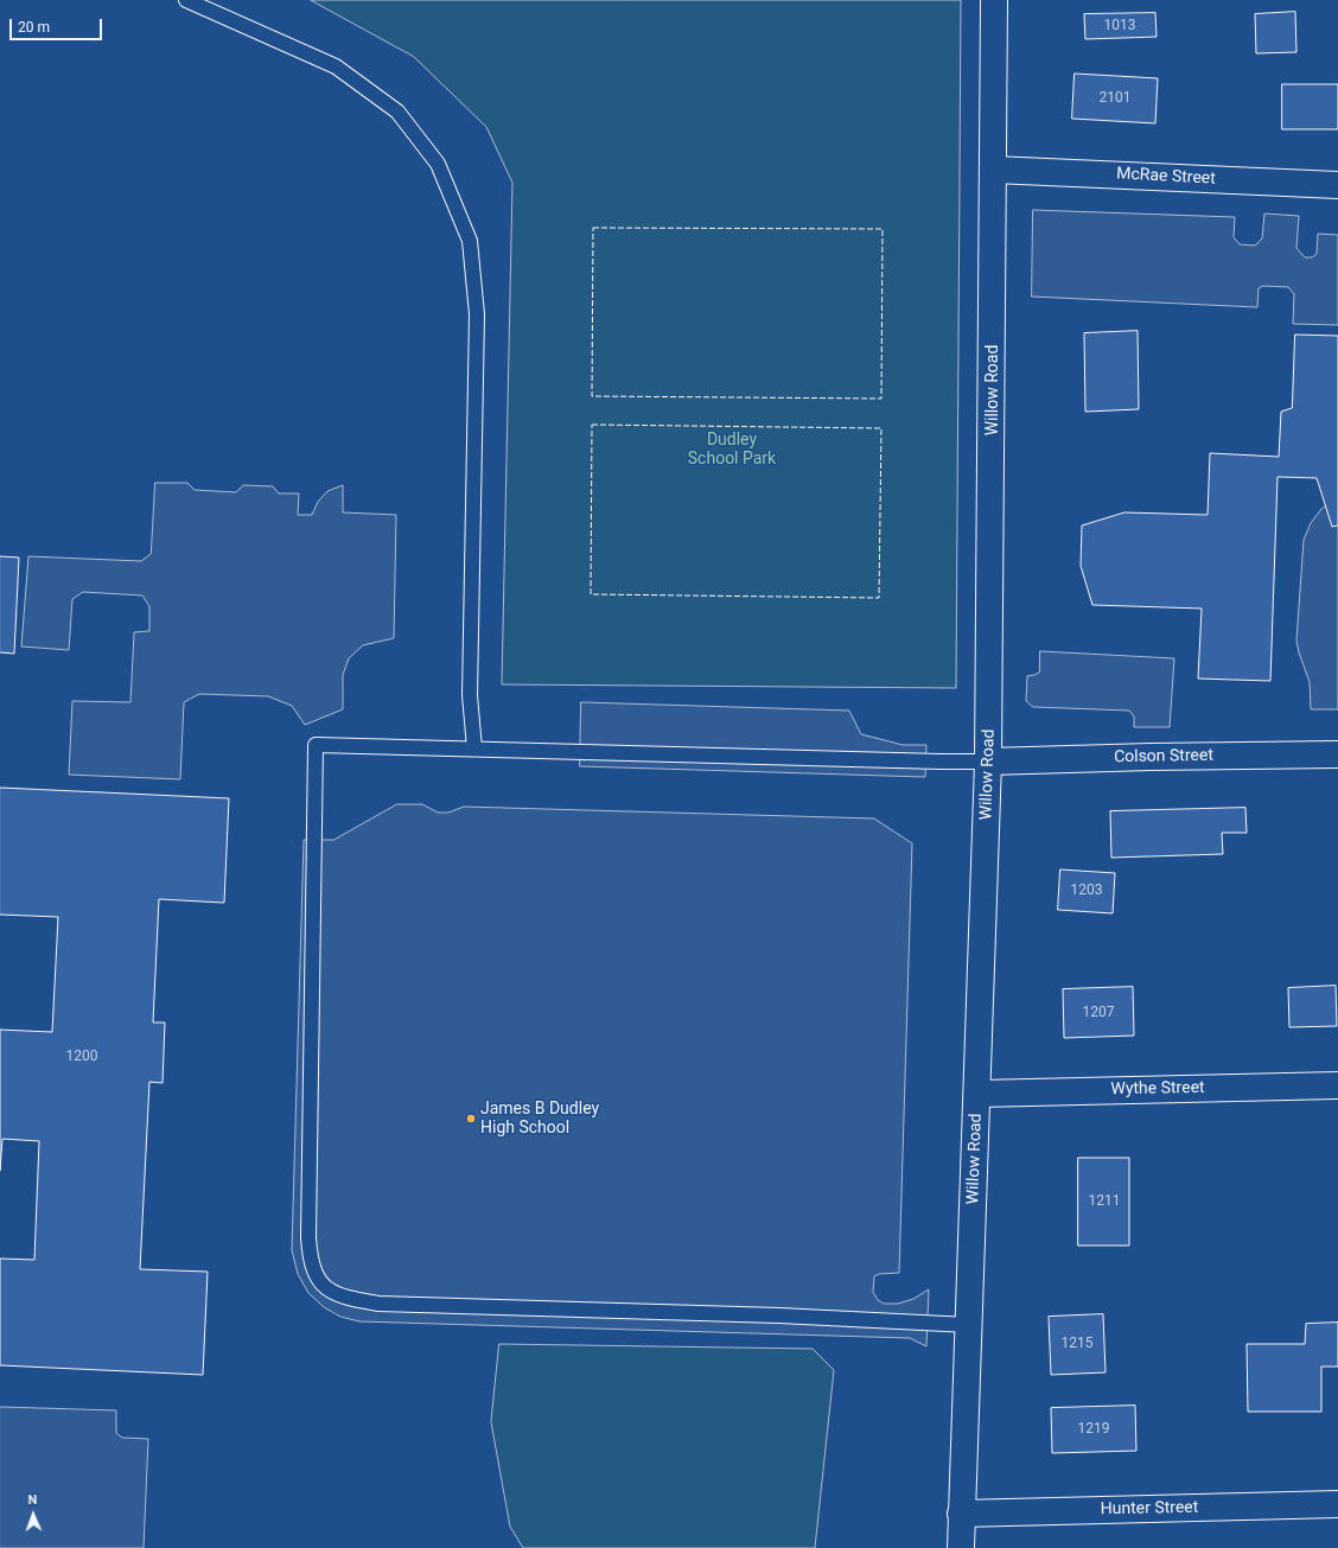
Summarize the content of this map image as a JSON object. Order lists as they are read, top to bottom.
{
  "streets": {
    "street": [
      "McRae Street",
      "Willow Road",
      "Colson Street",
      "Wythe Street",
      "Hunter Street"
    ]
  },
  "crossings": [
    ["McRae Street", "Willow Road"],
    ["Willow Road", "Colson Street"],
    ["Willow Road", "Wythe Street"],
    ["Willow Road", "Hunter Street"]
  ],
  "parks": ["Dudley School Park"],
  "places": ["James B Dudley High School"],
  "house_numbers": [
    "1013",
    "2101",
    "1203",
    "1207",
    "1200",
    "1211",
    "1215",
    "1219"
  ],
  "scale_bar": "20 m",
  "north": "top"
}
